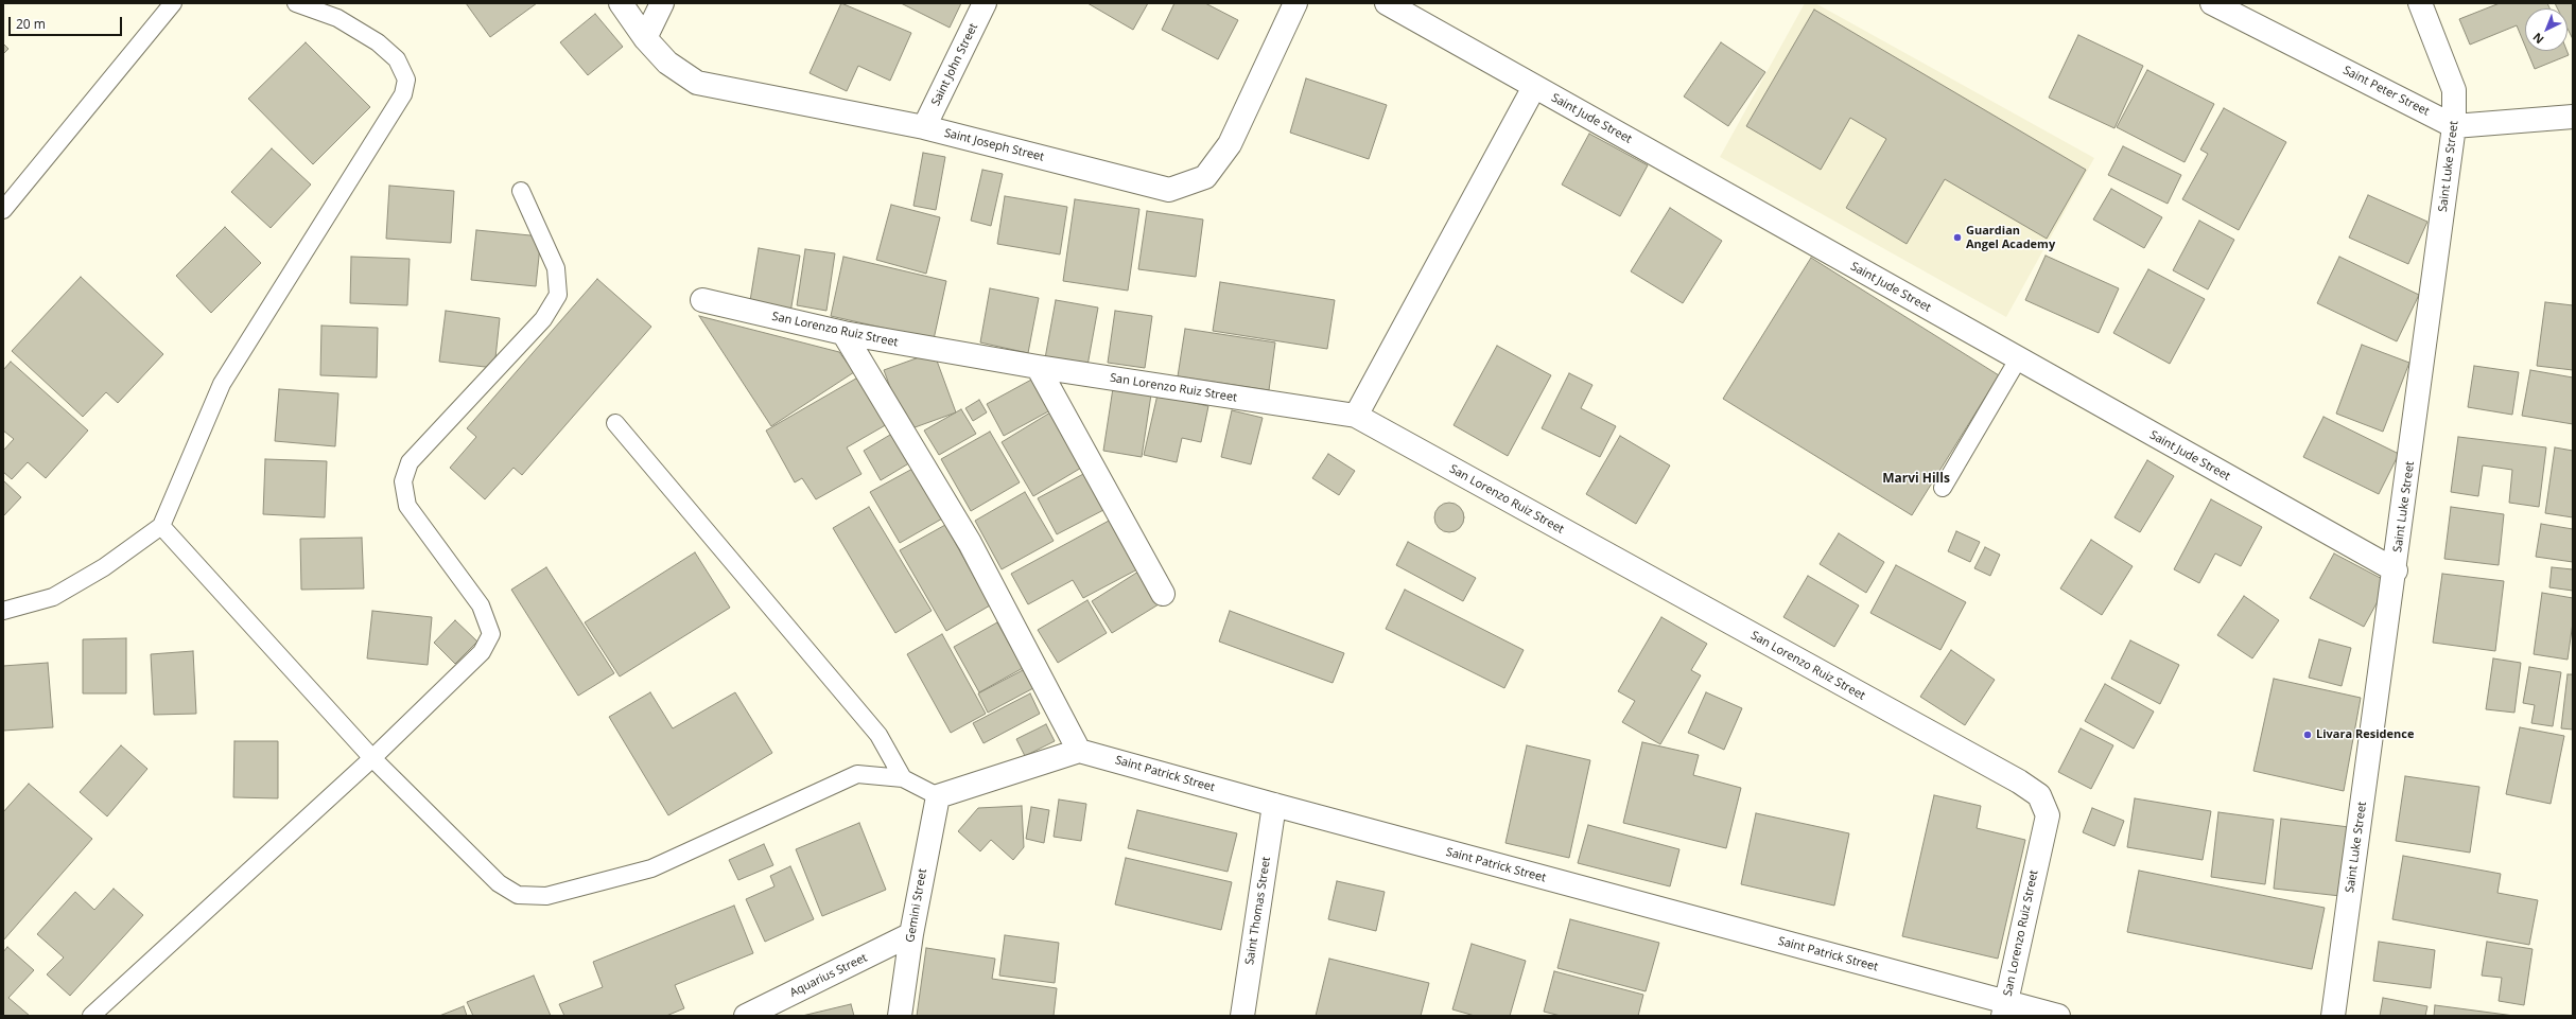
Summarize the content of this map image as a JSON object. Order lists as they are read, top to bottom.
{
  "streets": {
    "street": [
      "Saint John Street",
      "Saint Peter Street",
      "Saint Jude Street",
      "Saint Joseph Street",
      "Saint Luke Street",
      "San Lorenzo Ruiz Street",
      "Saint Patrick Street",
      "Gemini Street",
      "Saint Thomas Street",
      "Aquarius Street"
    ]
  },
  "crossings": [
    ["Saint John Street", "Saint Joseph Street"],
    ["Saint Peter Street", "Saint Luke Street"],
    ["Saint Jude Street", "Saint Luke Street"],
    ["San Lorenzo Ruiz Street", "Saint Patrick Street"],
    ["Saint Patrick Street", "Saint Thomas Street"],
    ["Gemini Street", "Aquarius Street"]
  ],
  "districts": ["Marvi Hills"],
  "places": ["Guardian Angel Academy", "Livara Residence"],
  "scale_bar": "20 m",
  "north": "bottom left"
}
